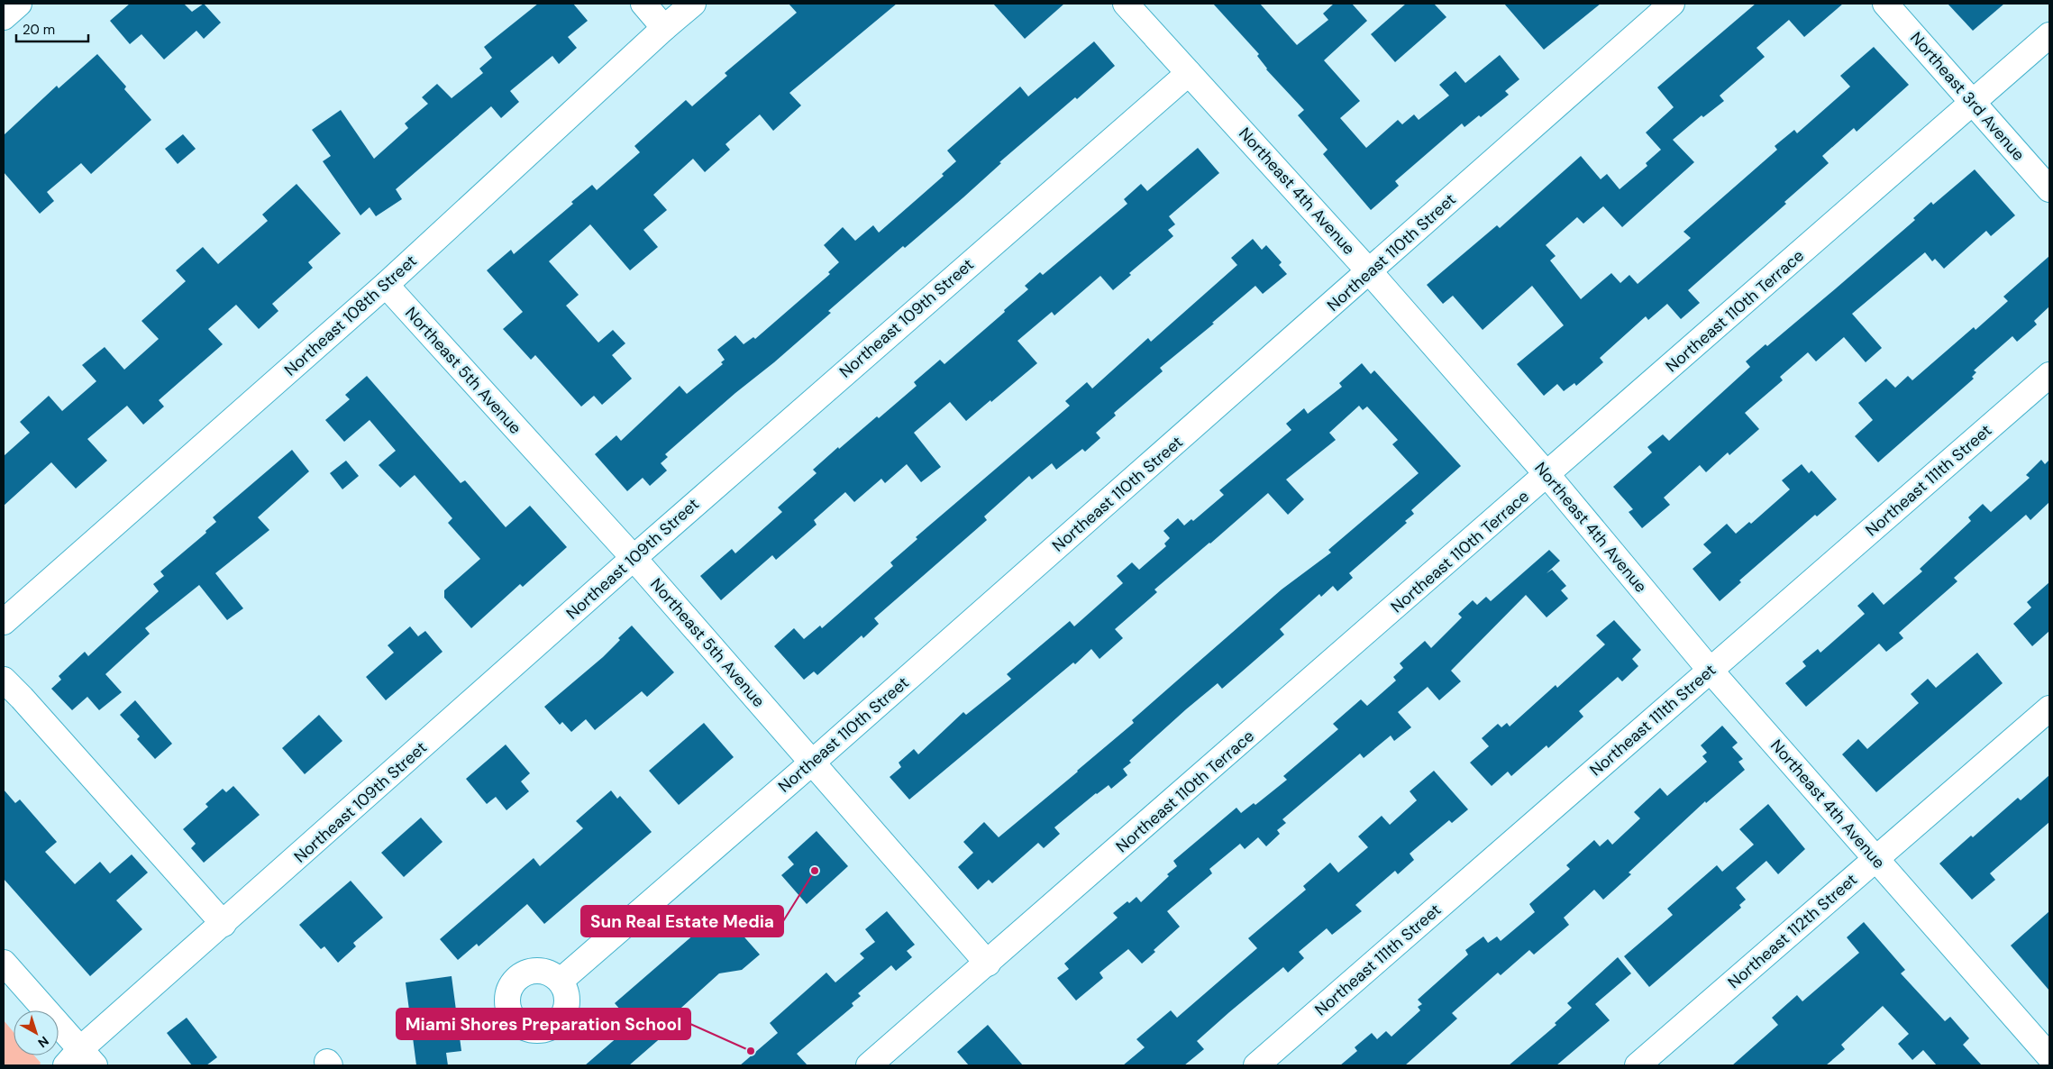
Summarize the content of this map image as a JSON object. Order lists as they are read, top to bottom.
{
  "streets": {
    "street": [
      "Northeast 3rd Avenue",
      "Northeast 4th Avenue",
      "Northeast 110th Street",
      "Northeast 110th Terrace",
      "Northeast 108th Street",
      "Northeast 109th Street",
      "Northeast 5th Avenue",
      "Northeast 111th Street",
      "Northeast 112th Street"
    ]
  },
  "crossings": [
    ["Northeast 3rd Avenue", "Northeast 110th Terrace"],
    ["Northeast 4th Avenue", "Northeast 110th Street"],
    ["Northeast 4th Avenue", "Northeast 110th Terrace"],
    ["Northeast 4th Avenue", "Northeast 109th Street"],
    ["Northeast 4th Avenue", "Northeast 111th Street"],
    ["Northeast 4th Avenue", "Northeast 112th Street"],
    ["Northeast 110th Street", "Northeast 5th Avenue"],
    ["Northeast 110th Terrace", "Northeast 5th Avenue"],
    ["Northeast 108th Street", "Northeast 5th Avenue"],
    ["Northeast 109th Street", "Northeast 5th Avenue"]
  ],
  "places": ["Sun Real Estate Media", "Miami Shores Preparation School"],
  "scale_bar": "20 m",
  "north": "bottom right"
}
